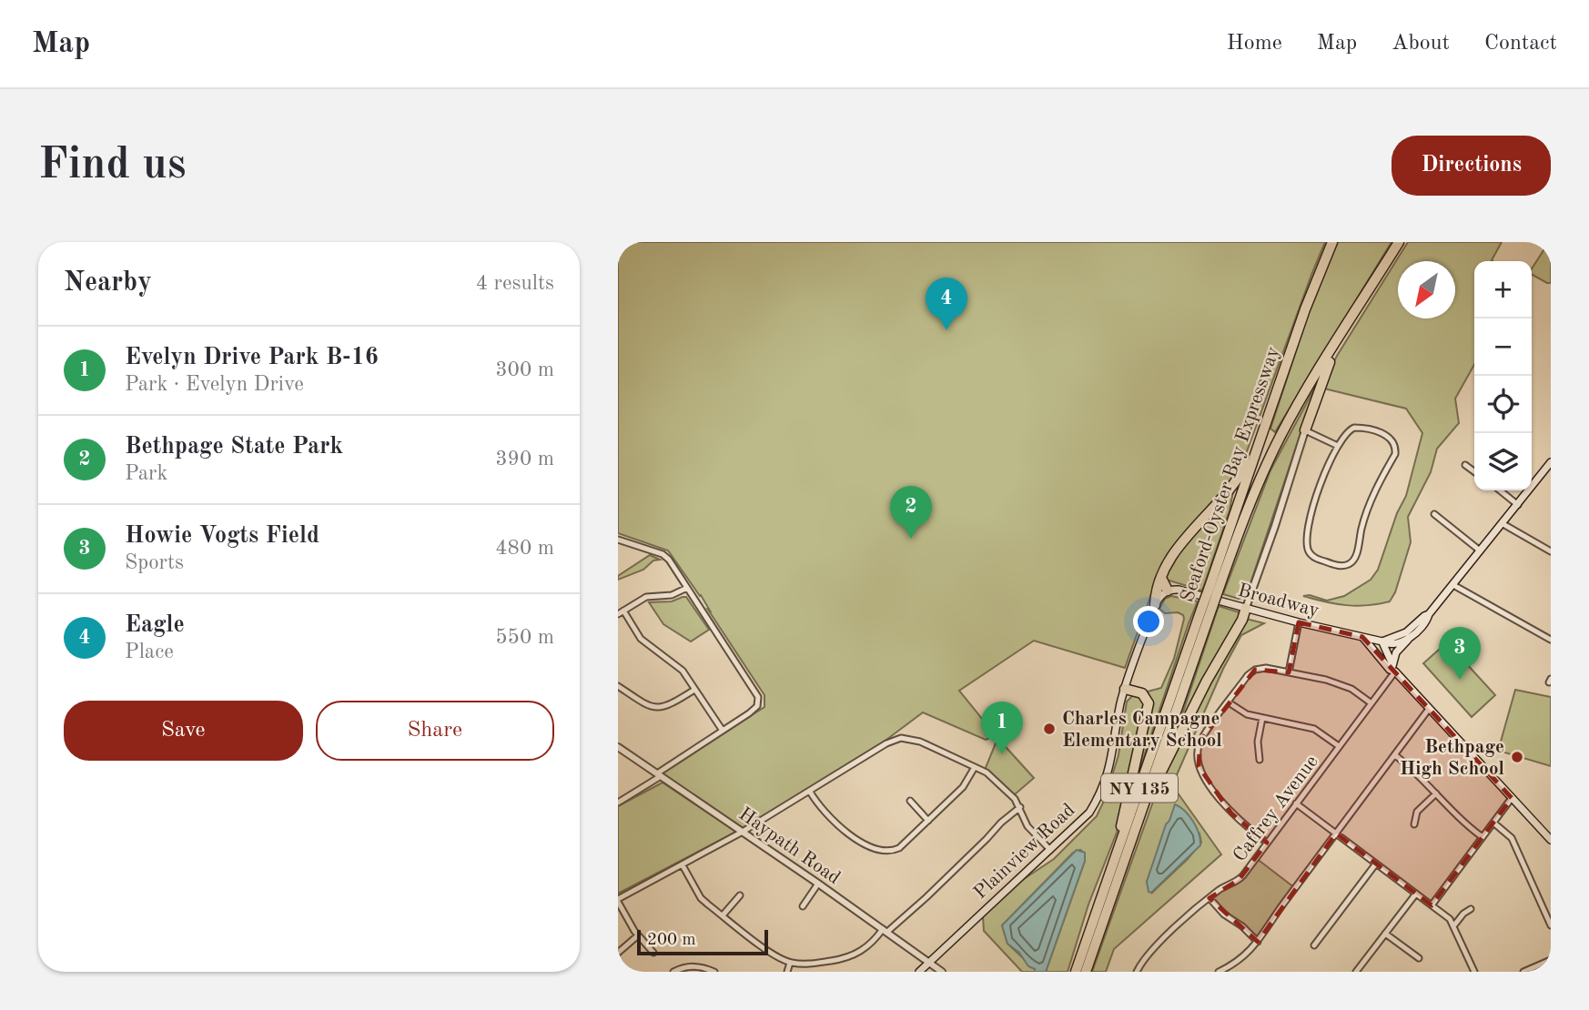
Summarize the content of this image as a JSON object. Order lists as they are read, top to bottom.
{
  "streets": {
    "highway": ["Seaford-Oyster Bay Expressway", "NY 135"],
    "main road": ["Broadway", "Plainview Road"],
    "street": ["Caffrey Avenue", "Haypath Road"]
  },
  "crossings": [
    ["Broadway", "Plainview Road"],
    ["Haypath Road", "Plainview Road"]
  ],
  "places": ["Charles Campagne Elementary School", "Bethpage High School"],
  "scale_bar": "200 m",
  "north": "bottom left",
  "page": {
    "header": "Map",
    "nav": [
      "Home",
      "Map",
      "About",
      "Contact"
    ],
    "buttons": [
      "Directions",
      ["Save", "Share"]
    ],
    "title": "Find us",
    "heading": ["Nearby", "4 results"],
    "map_buttons": ["+", "−"],
    "pins": [
      "4",
      "2",
      "3",
      "1"
    ],
    "list": [
      {
        "mark": "1",
        "name": "Evelyn Drive Park B-16",
        "note": "Park · Evelyn Drive",
        "value": "300 m"
      },
      {
        "mark": "2",
        "name": "Bethpage State Park",
        "note": "Park",
        "value": "390 m"
      },
      {
        "mark": "3",
        "name": "Howie Vogts Field",
        "note": "Sports",
        "value": "480 m"
      },
      {
        "mark": "4",
        "name": "Eagle",
        "note": "Place",
        "value": "550 m"
      }
    ],
    "scale": "200 m"
  }
}
